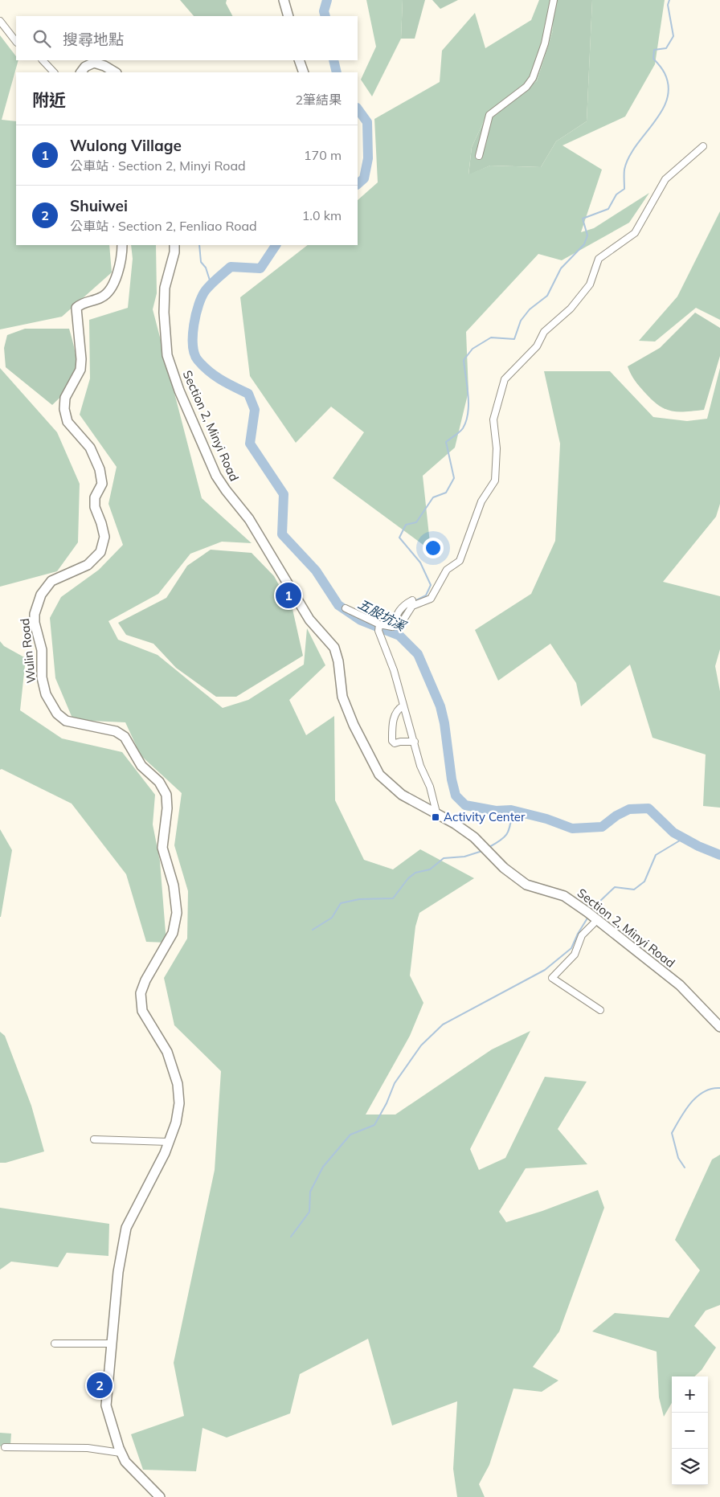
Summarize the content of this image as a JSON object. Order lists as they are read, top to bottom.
{
  "streets": {
    "main road": ["Section 2, Minyi Road", "Wulin Road"]
  },
  "water": ["五股坑溪"],
  "places": {
    "transit": ["Activity Center"]
  },
  "page": {
    "search": "搜尋地點",
    "heading": ["附近", "2筆結果"],
    "list": [
      {
        "mark": "1",
        "name": "Wulong Village",
        "note": "公車站 · Section 2, Minyi Road",
        "value": "170 m"
      },
      {
        "mark": "2",
        "name": "Shuiwei",
        "note": "公車站 · Section 2, Fenliao Road",
        "value": "1.0 km"
      }
    ],
    "pins": ["1", "2"],
    "map_buttons": ["+", "−"]
  }
}
